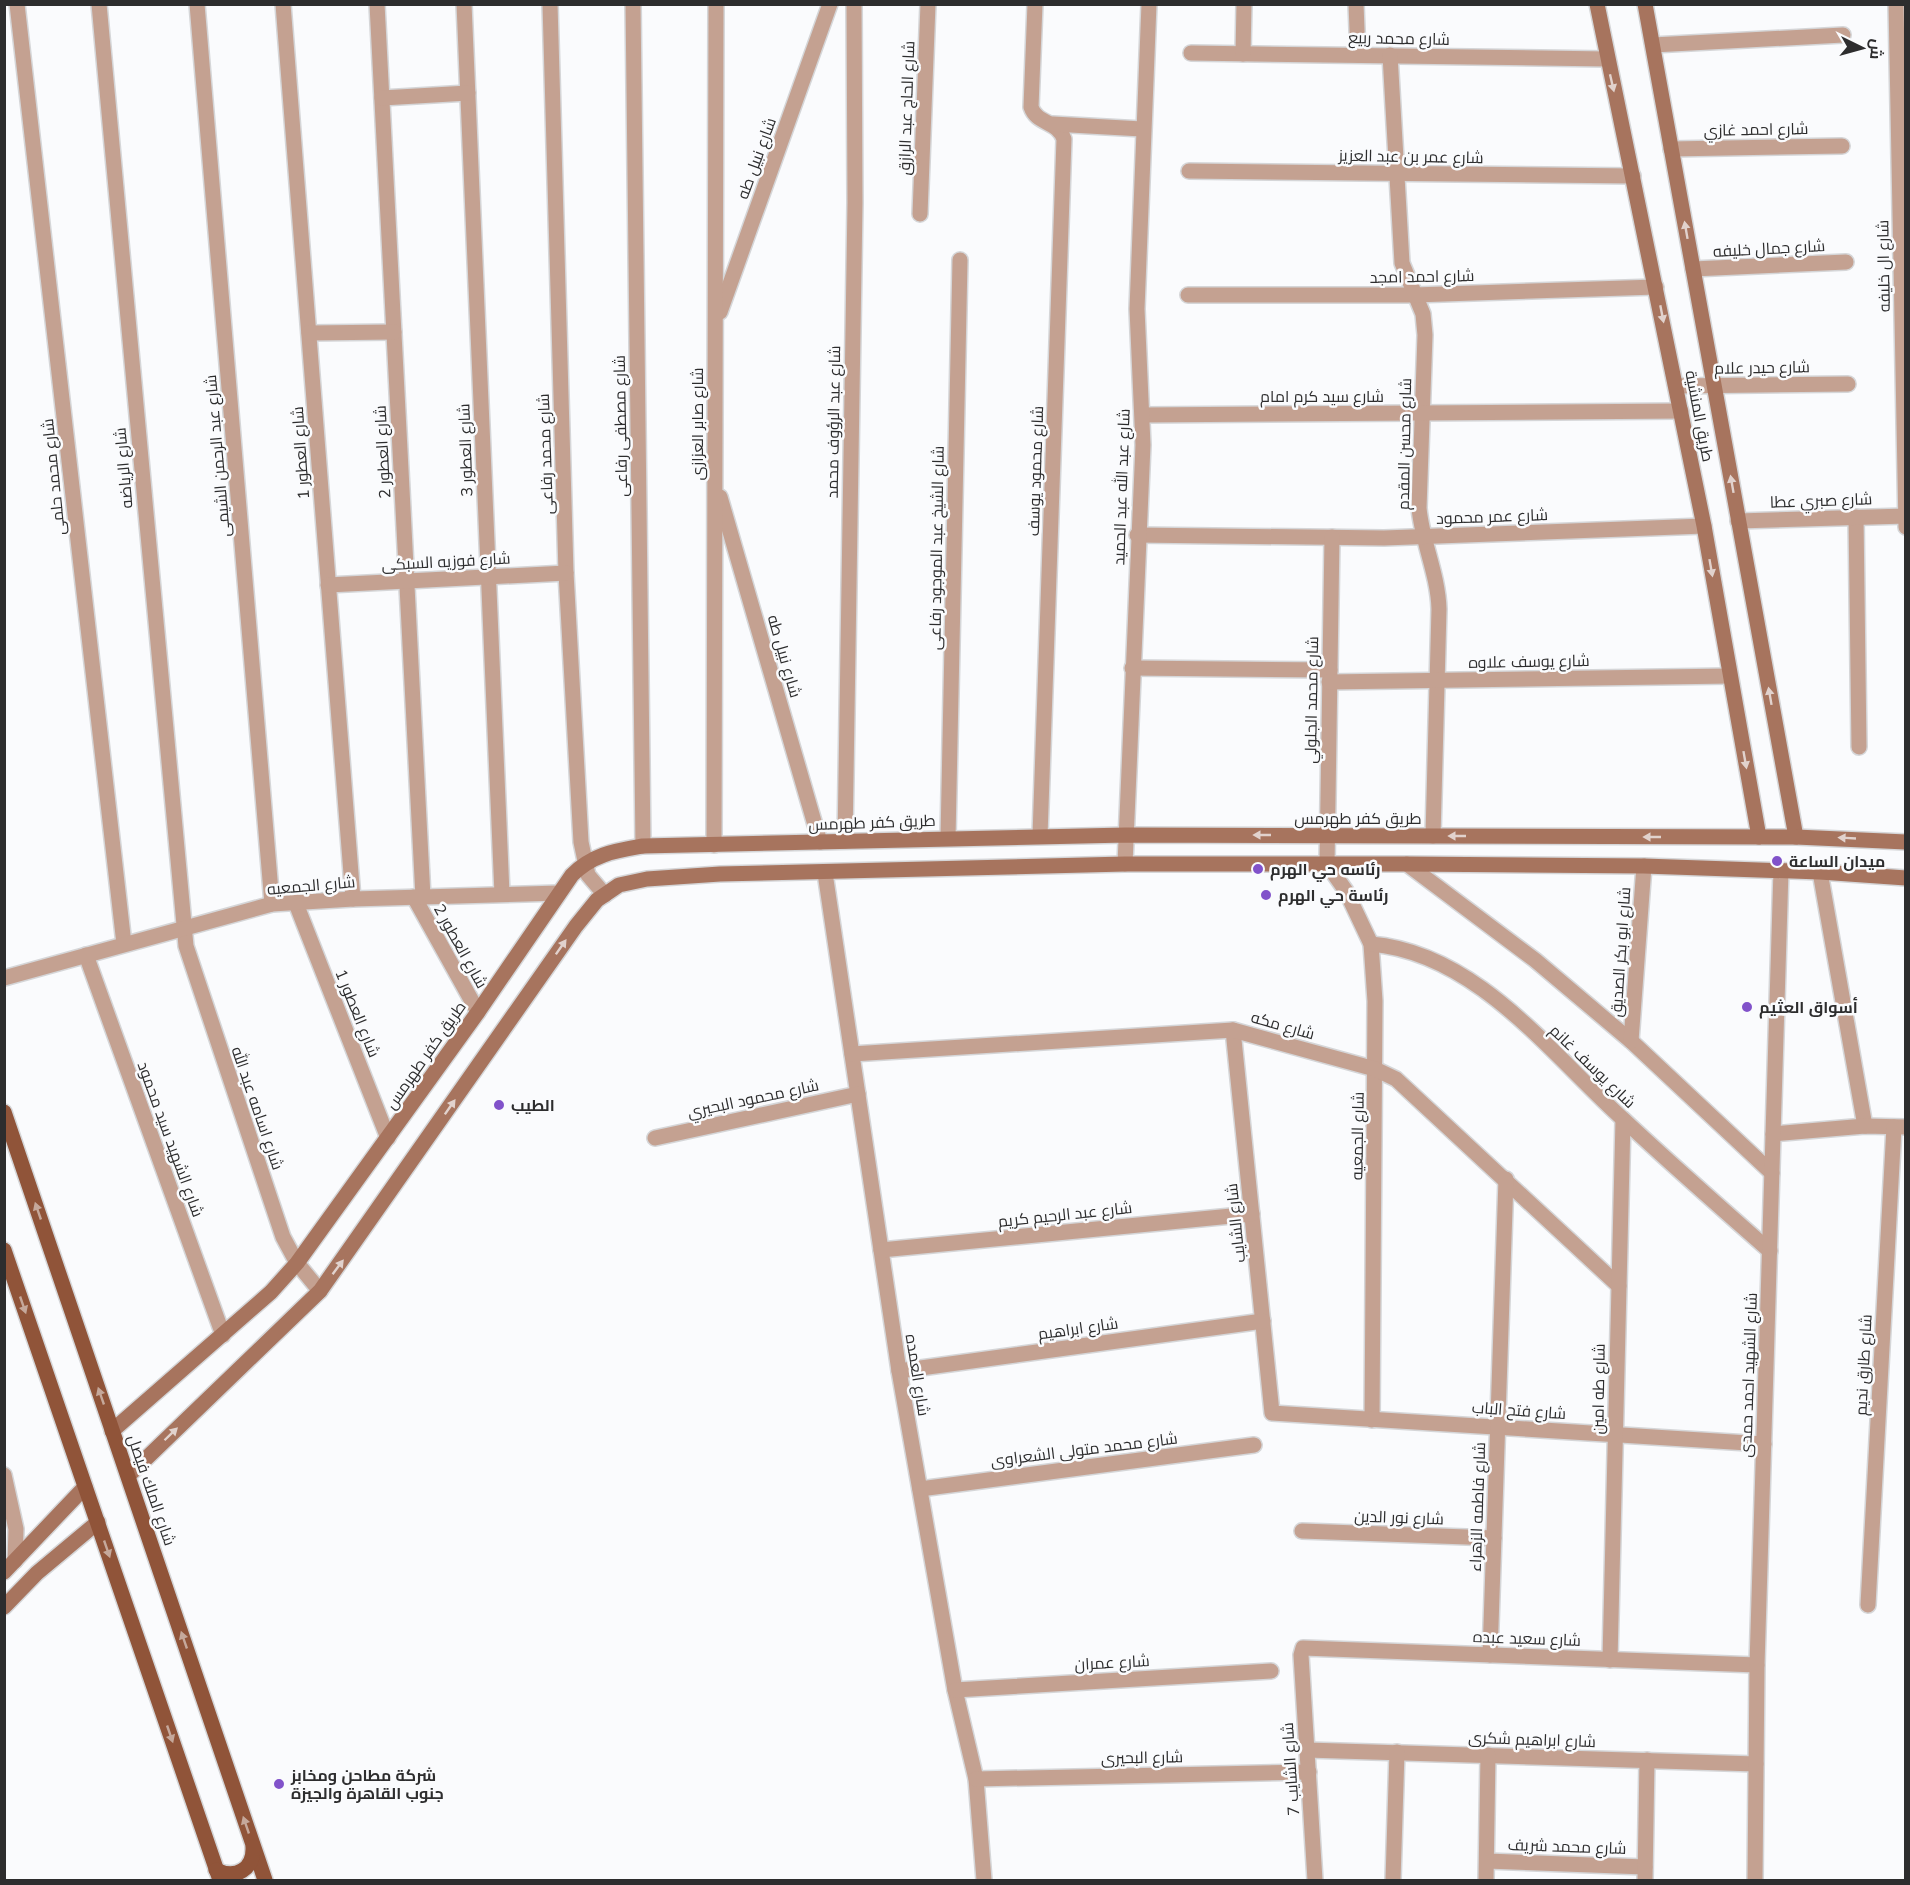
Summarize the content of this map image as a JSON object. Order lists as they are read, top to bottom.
{
  "streets": {
    "main road": ["شارع الملك فيصل"],
    "street": [
      "شارع محمد ربيع",
      "شارع الحاج عبد الرازق",
      "شارع احمد غازي",
      "شارع عمر بن عبد العزيز",
      "شارع نبيل طه",
      "شارع جمال خليفه",
      "شارع ال خليفه",
      "شارع احمد امجد",
      "شارع حيدر علام",
      "شارع سيد كرم امام",
      "طريق المنشية",
      "شارع عبد الرؤوف محمد",
      "شارع صابر العزازى",
      "شارع مصطفى رفاعى",
      "شارع محسن المقدم",
      "شارع العطور 3",
      "شارع العطور 2",
      "شارع العطور 1",
      "شارع محمد رفاعى",
      "شارع عبد الرحمن الشيمى",
      "شارع الرياضه",
      "شارع محمود يوسف",
      "شارع محمد حلمى",
      "شارع عبد الله عبد الحميد",
      "شارع صبري عطا",
      "شارع عمر محمود",
      "شارع الشيخ عبد الموجود رفاعى",
      "شارع فوزيه السبكى",
      "شارع يوسف علاوه",
      "شارع محمد الجلولي",
      "طريق كفر طهرمس",
      "شارع الجمعيه",
      "شارع ابو بكر الصديق",
      "شارع مكه",
      "شارع يوسف غانم",
      "شارع محمود البحيري",
      "شارع اسامه عبد الله",
      "شارع الشهيد سيد محمود",
      "شارع عبد الرحيم كريم",
      "شارع الشايب",
      "شارع ابراهيم",
      "شارع طارق نديم",
      "شارع العمده",
      "شارع الشهيد احمد حمدى",
      "شارع طه امين",
      "شارع فتح الباب",
      "شارع محمد متولى الشعراوى",
      "شارع فاطمه الزهراء",
      "شارع نور الدين",
      "شارع سعيد عبده",
      "شارع عمران",
      "شارع ابراهيم شكرى",
      "شارع البحيرى",
      "شارع الشايب 7",
      "شارع محمد شريف"
    ]
  },
  "crossings": [
    ["شارع محمد ربيع", "طريق المنشية"],
    ["شارع محمد ربيع", "شارع محسن المقدم"],
    ["شارع احمد غازي", "طريق المنشية"],
    ["شارع عمر بن عبد العزيز", "طريق المنشية"],
    ["شارع عمر بن عبد العزيز", "شارع محسن المقدم"],
    ["شارع نبيل طه", "شارع صابر العزازى"],
    ["شارع نبيل طه", "طريق كفر طهرمس"],
    ["شارع جمال خليفه", "طريق المنشية"],
    ["شارع ال خليفه", "شارع صبري عطا"],
    ["شارع احمد امجد", "طريق المنشية"],
    ["شارع احمد امجد", "شارع محسن المقدم"],
    ["شارع حيدر علام", "طريق المنشية"],
    ["شارع سيد كرم امام", "طريق المنشية"],
    ["شارع سيد كرم امام", "شارع محسن المقدم"],
    ["شارع سيد كرم امام", "شارع عبد الله عبد الحميد"],
    ["طريق المنشية", "شارع صبري عطا"],
    ["طريق المنشية", "شارع عمر محمود"],
    ["طريق المنشية", "شارع يوسف علاوه"],
    ["طريق المنشية", "طريق كفر طهرمس"],
    ["شارع عبد الرؤوف محمد", "طريق كفر طهرمس"],
    ["شارع صابر العزازى", "طريق كفر طهرمس"],
    ["شارع مصطفى رفاعى", "طريق كفر طهرمس"],
    ["شارع محسن المقدم", "شارع عمر محمود"],
    ["شارع محسن المقدم", "شارع يوسف علاوه"],
    ["شارع محسن المقدم", "طريق كفر طهرمس"],
    ["شارع العطور 3", "شارع فوزيه السبكى"],
    ["شارع العطور 3", "شارع الجمعيه"],
    ["شارع العطور 2", "شارع فوزيه السبكى"],
    ["شارع العطور 2", "طريق كفر طهرمس"],
    ["شارع العطور 2", "شارع الجمعيه"],
    ["شارع العطور 1", "شارع فوزيه السبكى"],
    ["شارع العطور 1", "طريق كفر طهرمس"],
    ["شارع العطور 1", "شارع الجمعيه"],
    ["شارع محمد رفاعى", "شارع فوزيه السبكى"],
    ["شارع محمد رفاعى", "طريق كفر طهرمس"],
    ["شارع عبد الرحمن الشيمى", "شارع الجمعيه"],
    ["شارع الرياضه", "شارع الجمعيه"],
    ["شارع الرياضه", "شارع اسامه عبد الله"],
    ["شارع محمود يوسف", "طريق كفر طهرمس"],
    ["شارع محمد حلمى", "شارع الجمعيه"],
    ["شارع عبد الله عبد الحميد", "شارع عمر محمود"],
    ["شارع عبد الله عبد الحميد", "شارع يوسف علاوه"],
    ["شارع عبد الله عبد الحميد", "طريق كفر طهرمس"],
    ["شارع عمر محمود", "شارع محمد الجلولي"],
    ["شارع الشيخ عبد الموجود رفاعى", "طريق كفر طهرمس"],
    ["شارع يوسف علاوه", "شارع محمد الجلولي"],
    ["شارع محمد الجلولي", "طريق كفر طهرمس"],
    ["شارع محمد الجلولي", "شارع الجمعيه"],
    ["طريق كفر طهرمس", "شارع الجمعيه"],
    ["طريق كفر طهرمس", "شارع اسامه عبد الله"],
    ["طريق كفر طهرمس", "شارع الشهيد سيد محمود"],
    ["طريق كفر طهرمس", "شارع الملك فيصل"],
    ["شارع الجمعيه", "شارع مكه"],
    ["شارع الجمعيه", "شارع يوسف غانم"],
    ["شارع الجمعيه", "شارع اسامه عبد الله"],
    ["شارع الجمعيه", "شارع الشهيد سيد محمود"],
    ["شارع الجمعيه", "شارع فتح الباب"],
    ["شارع مكه", "شارع الشايب"],
    ["شارع مكه", "شارع العمده"],
    ["شارع مكه", "شارع طه امين"],
    ["شارع مكه", "شارع فاطمه الزهراء"],
    ["شارع يوسف غانم", "شارع الشهيد احمد حمدى"],
    ["شارع يوسف غانم", "شارع طه امين"],
    ["شارع محمود البحيري", "شارع العمده"],
    ["شارع عبد الرحيم كريم", "شارع الشايب"],
    ["شارع عبد الرحيم كريم", "شارع العمده"],
    ["شارع الشايب", "شارع ابراهيم"],
    ["شارع الشايب", "شارع فتح الباب"],
    ["شارع ابراهيم", "شارع العمده"],
    ["شارع العمده", "شارع محمد متولى الشعراوى"],
    ["شارع العمده", "شارع عمران"],
    ["شارع العمده", "شارع البحيرى"],
    ["شارع الشهيد احمد حمدى", "شارع فتح الباب"],
    ["شارع الشهيد احمد حمدى", "شارع سعيد عبده"],
    ["شارع الشهيد احمد حمدى", "شارع ابراهيم شكرى"],
    ["شارع طه امين", "شارع فتح الباب"],
    ["شارع طه امين", "شارع سعيد عبده"],
    ["شارع فتح الباب", "شارع فاطمه الزهراء"],
    ["شارع فاطمه الزهراء", "شارع نور الدين"],
    ["شارع فاطمه الزهراء", "شارع سعيد عبده"],
    ["شارع سعيد عبده", "شارع الشايب 7"],
    ["شارع ابراهيم شكرى", "شارع الشايب 7"],
    ["شارع البحيرى", "شارع الشايب 7"]
  ],
  "places": [
    "ميدان الساعة",
    "رئاسه حي الهرم",
    "رئاسة حي الهرم",
    "أسواق العثيم",
    "الطيب",
    "شركة مطاحن ومخابز جنوب القاهرة والجيزة"
  ],
  "north": "right"
}
